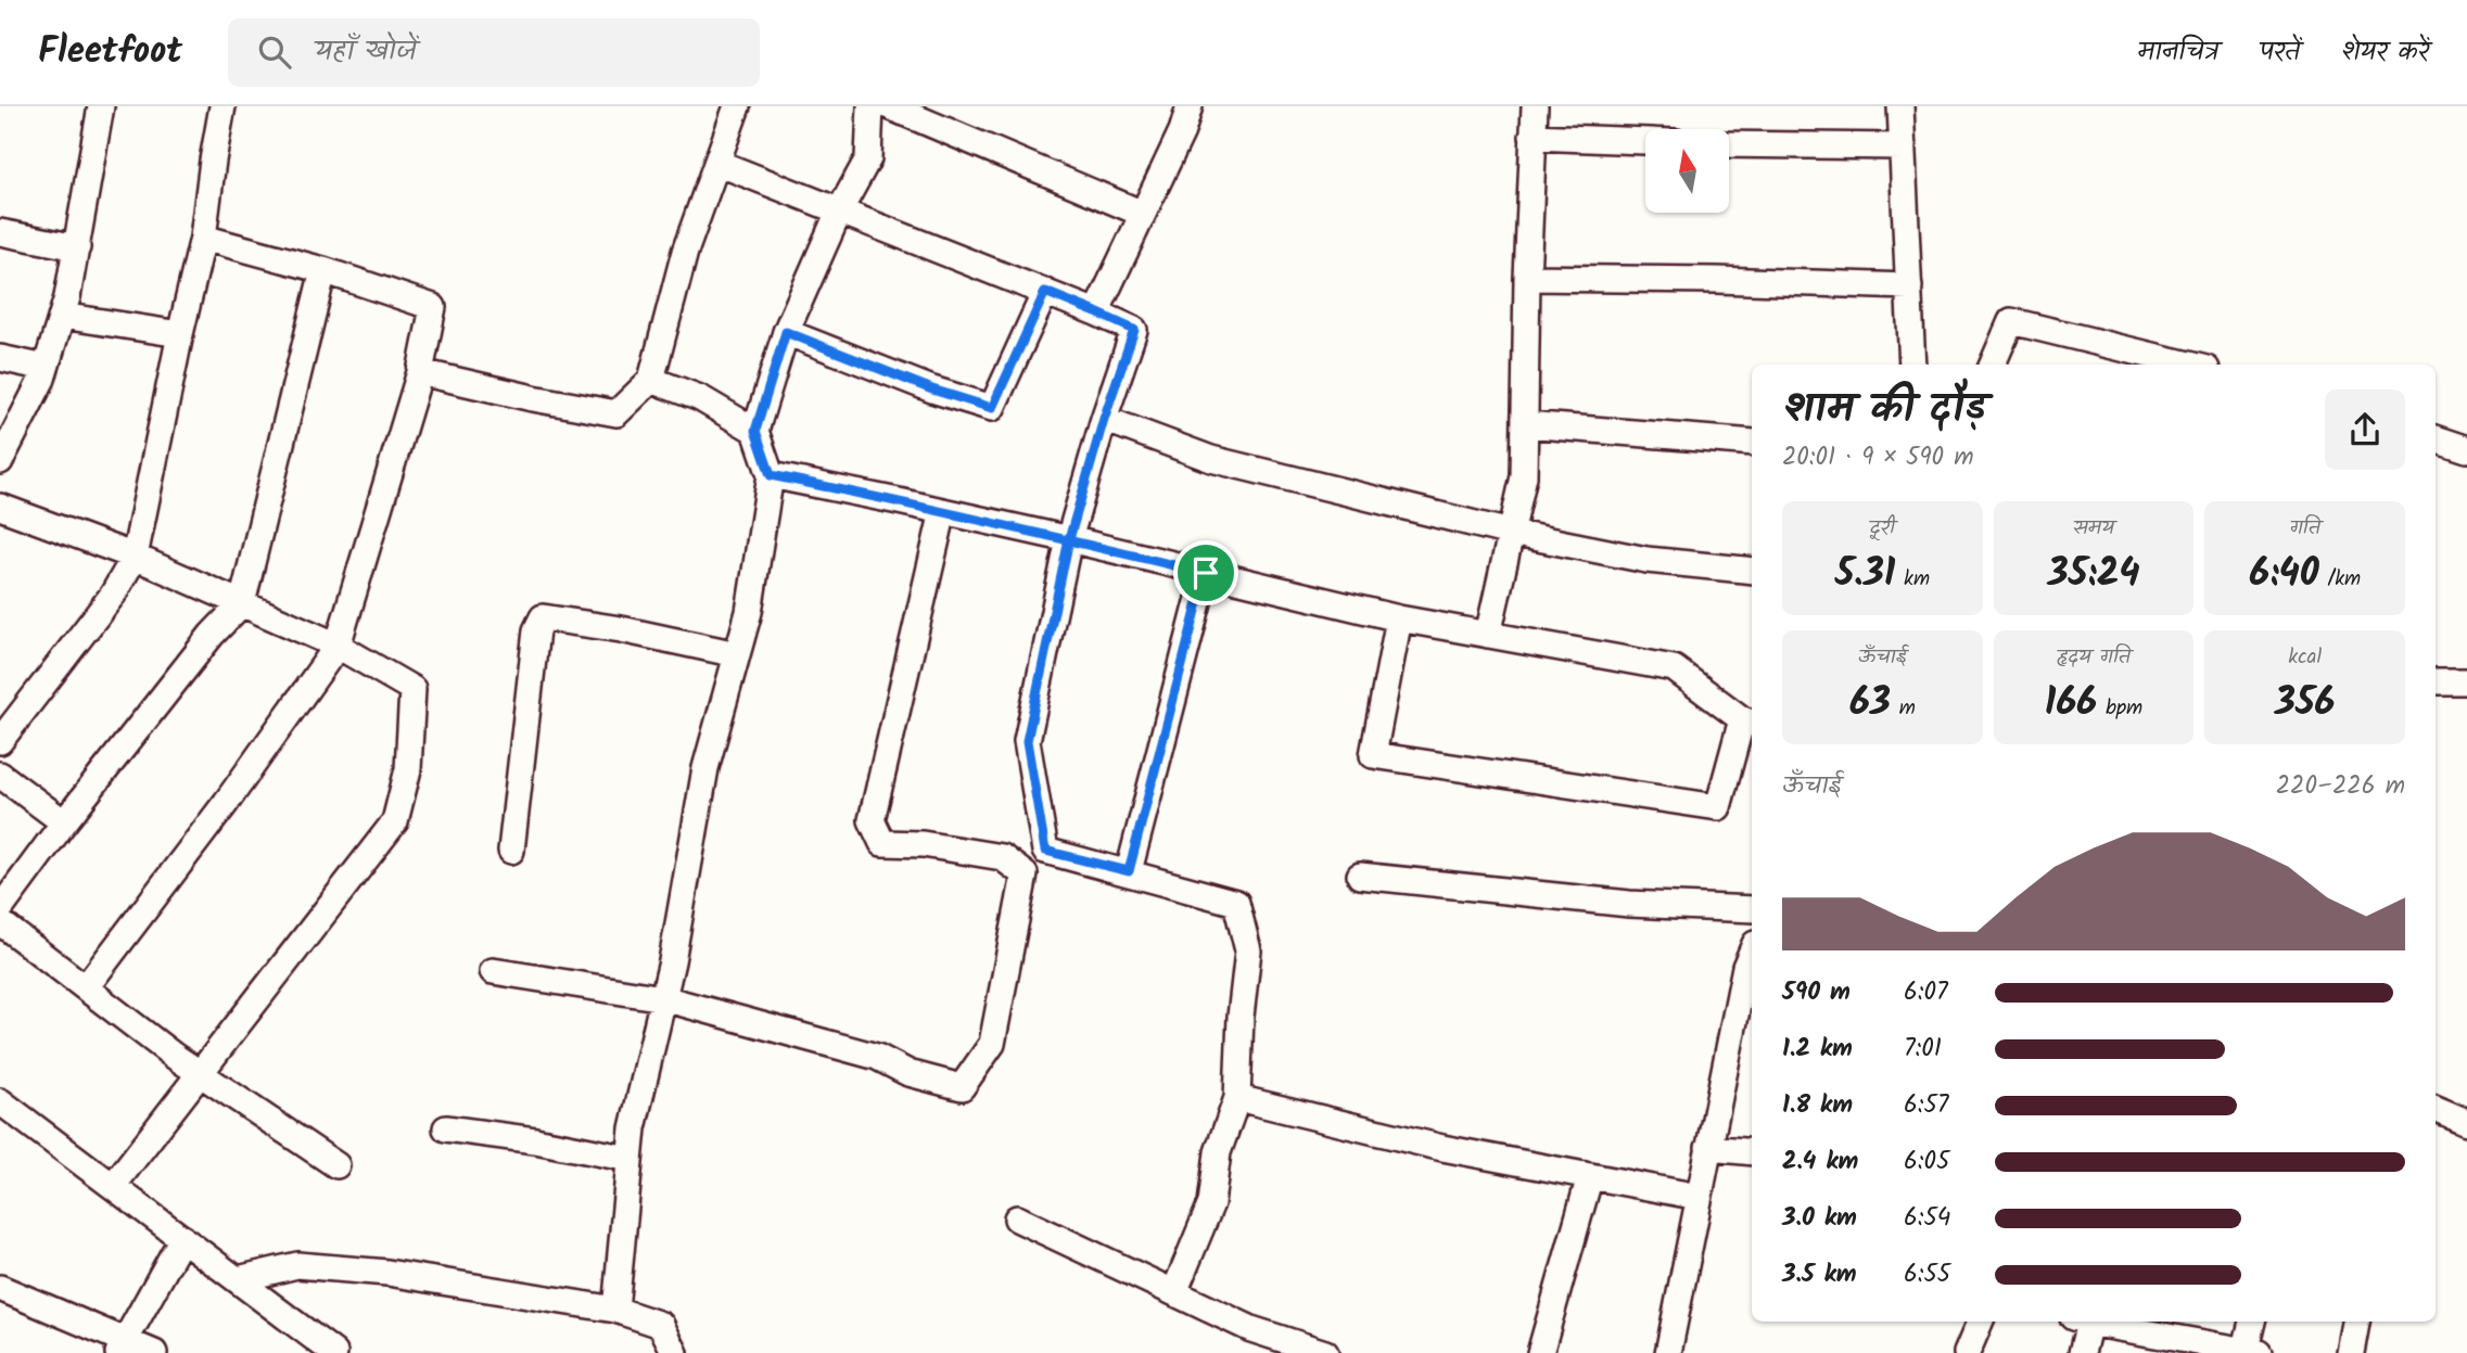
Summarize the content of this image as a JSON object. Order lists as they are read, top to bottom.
{
  "north": "top",
  "page": {
    "header": "Fleetfoot",
    "search": "यहाँ खोजें",
    "nav": ["मानचित्र", "परतें", "शेयर करें"],
    "heading": ["शाम की दौड़", "20:01 · 9 × 590 m"],
    "stats": [
      ["दूरी", "5.31 km"],
      ["समय", "35:24"],
      ["गति", "6:40 /km"],
      ["ऊँचाई", "63 m"],
      ["हृदय गति", "166 bpm"],
      ["kcal", "356"]
    ],
    "chart": ["ऊँचाई", "220–226 m"],
    "list": [
      {
        "name": "590 m",
        "note": "6:07"
      },
      {
        "name": "1.2 km",
        "note": "7:01"
      },
      {
        "name": "1.8 km",
        "note": "6:57"
      },
      {
        "name": "2.4 km",
        "note": "6:05"
      },
      {
        "name": "3.0 km",
        "note": "6:54"
      },
      {
        "name": "3.5 km",
        "note": "6:55"
      }
    ]
  }
}
